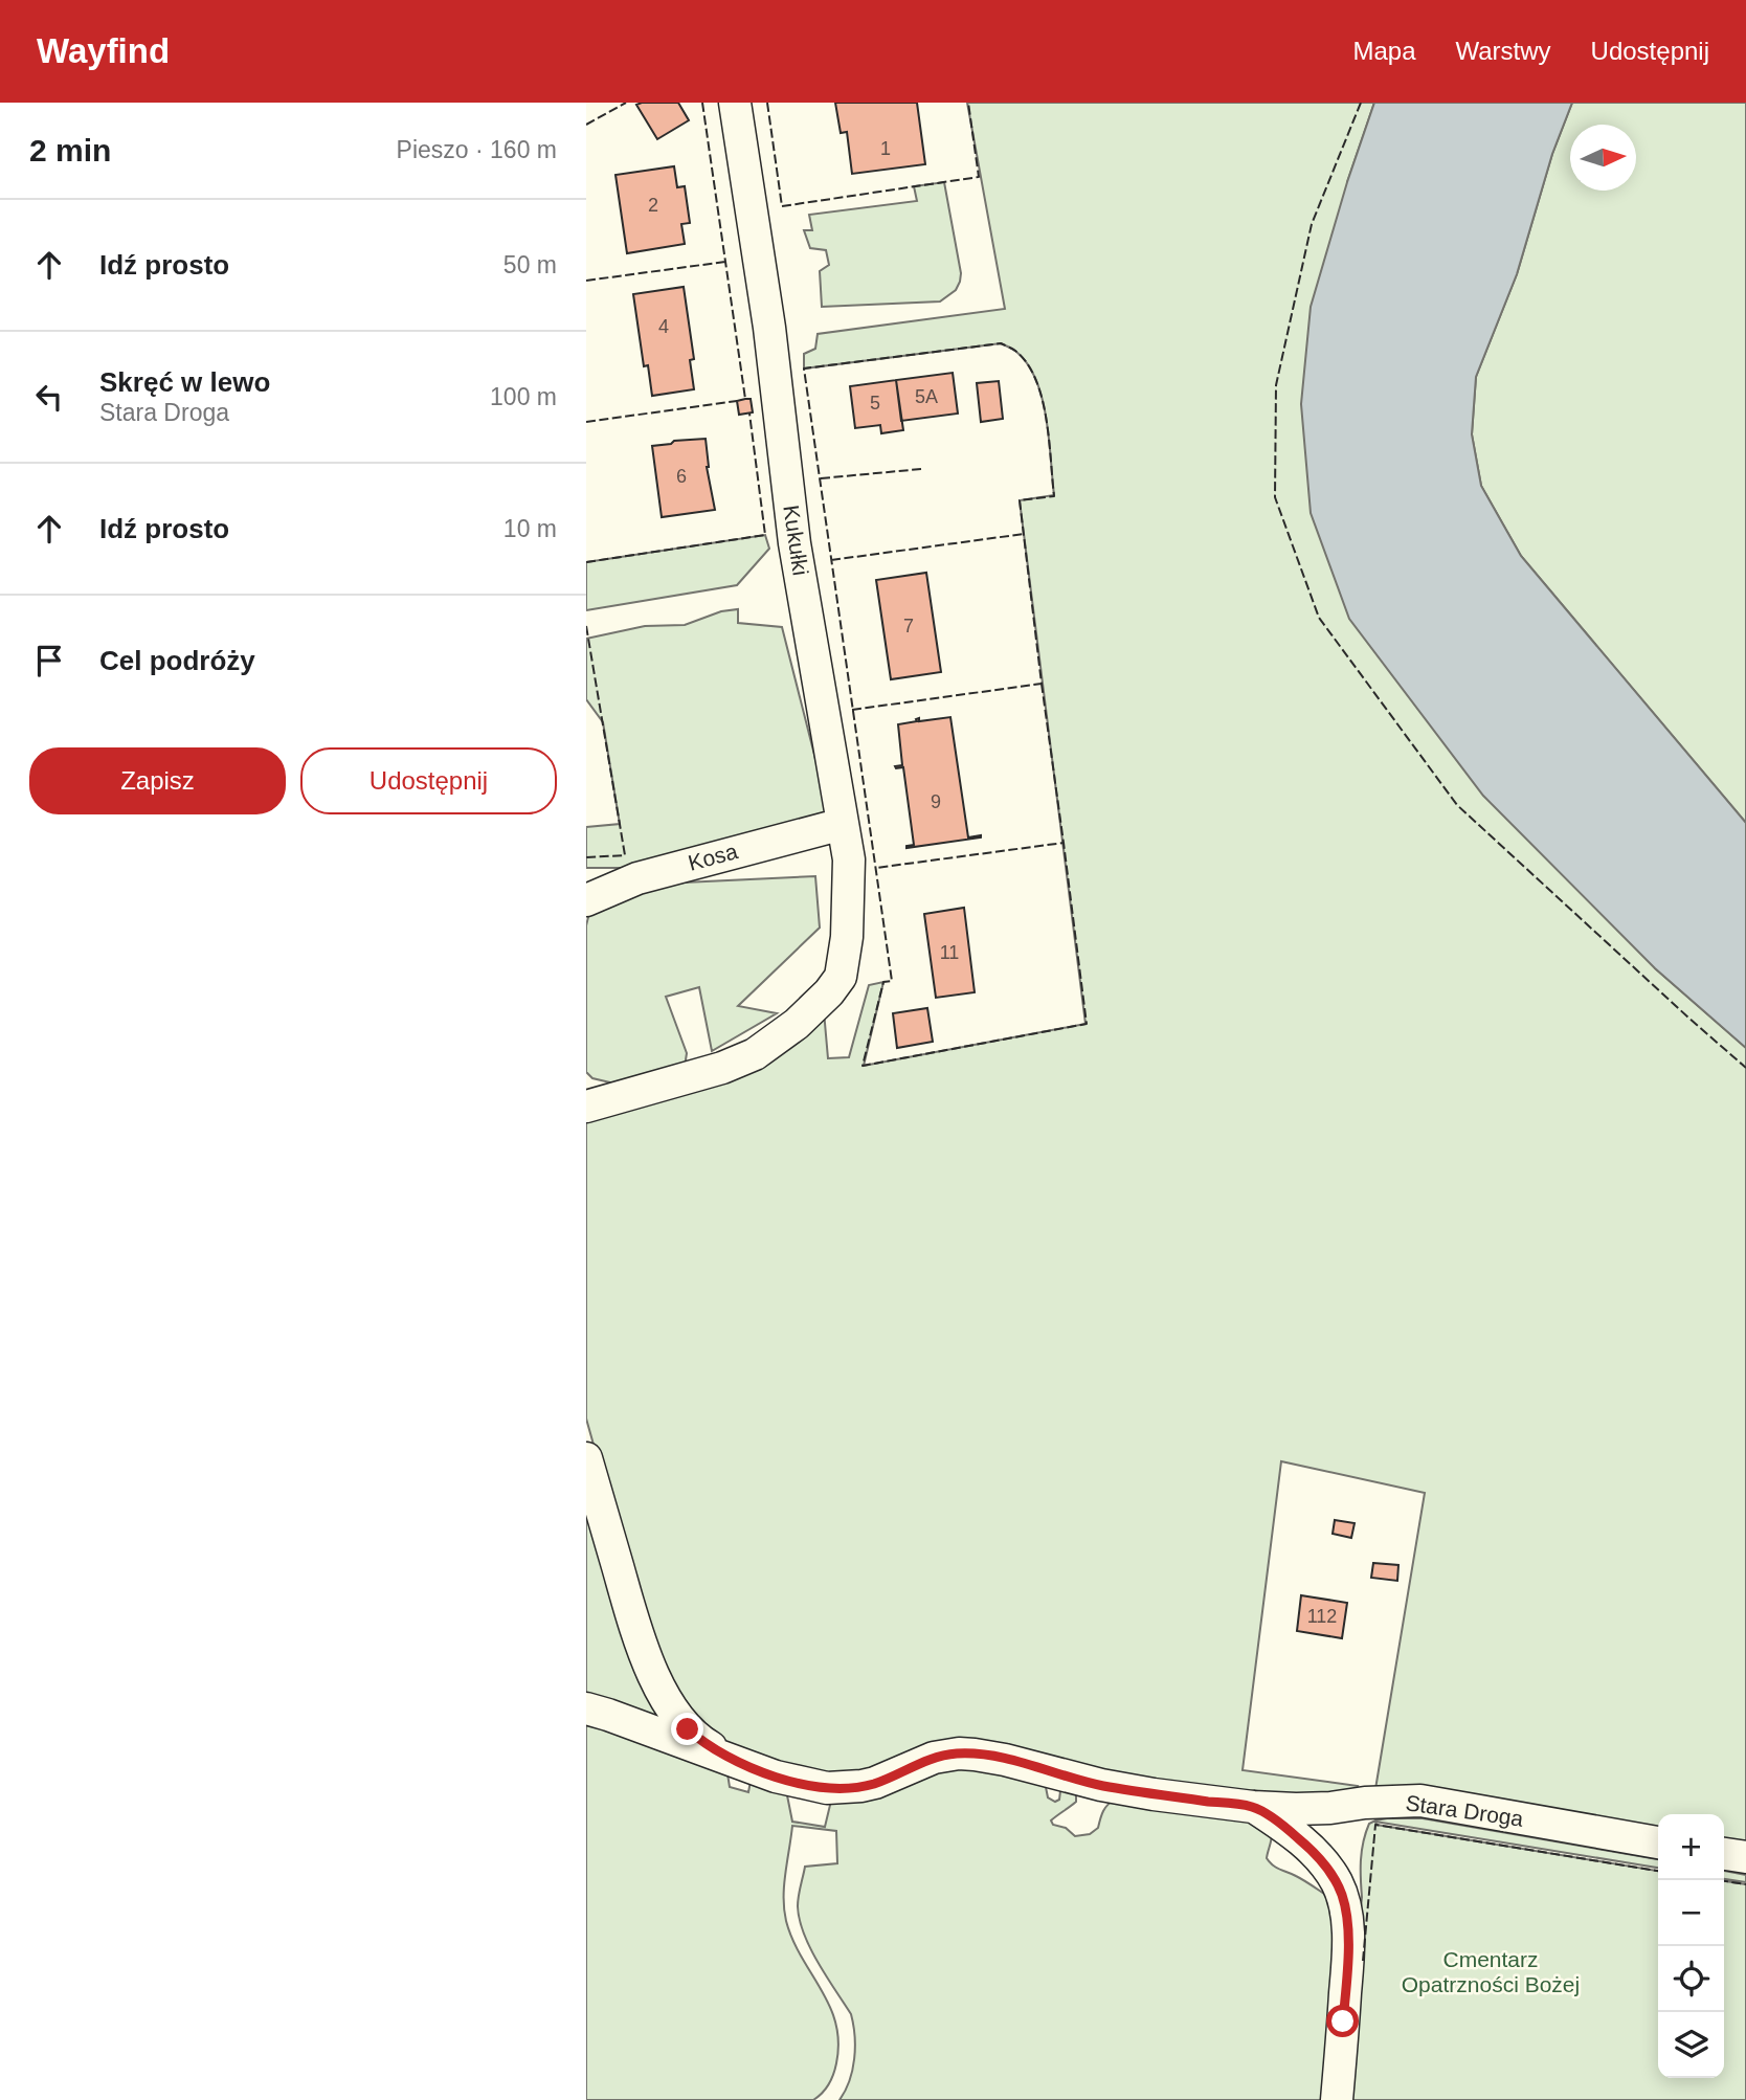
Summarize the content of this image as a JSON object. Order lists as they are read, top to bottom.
{
  "streets": {
    "street": ["Kukułki", "Kosa", "Stara Droga"]
  },
  "crossings": [
    ["Kukułki", "Kosa"]
  ],
  "parks": ["Cmentarz Opatrzności Bożej"],
  "house_numbers": [
    "1",
    "2",
    "4",
    "5A",
    "5",
    "6",
    "7",
    "9",
    "11",
    "112"
  ],
  "north": "right",
  "page": {
    "header": "Wayfind",
    "nav": ["Mapa", "Warstwy", "Udostępnij"],
    "heading": ["2 min", "Pieszo · 160 m"],
    "list": [
      ["Idź prosto", "50 m"],
      ["Skręć w lewo", "Stara Droga", "100 m"],
      ["Idź prosto", "10 m"],
      "Cel podróży"
    ],
    "buttons": ["Zapisz", "Udostępnij"],
    "map_buttons": ["+", "−"]
  }
}
